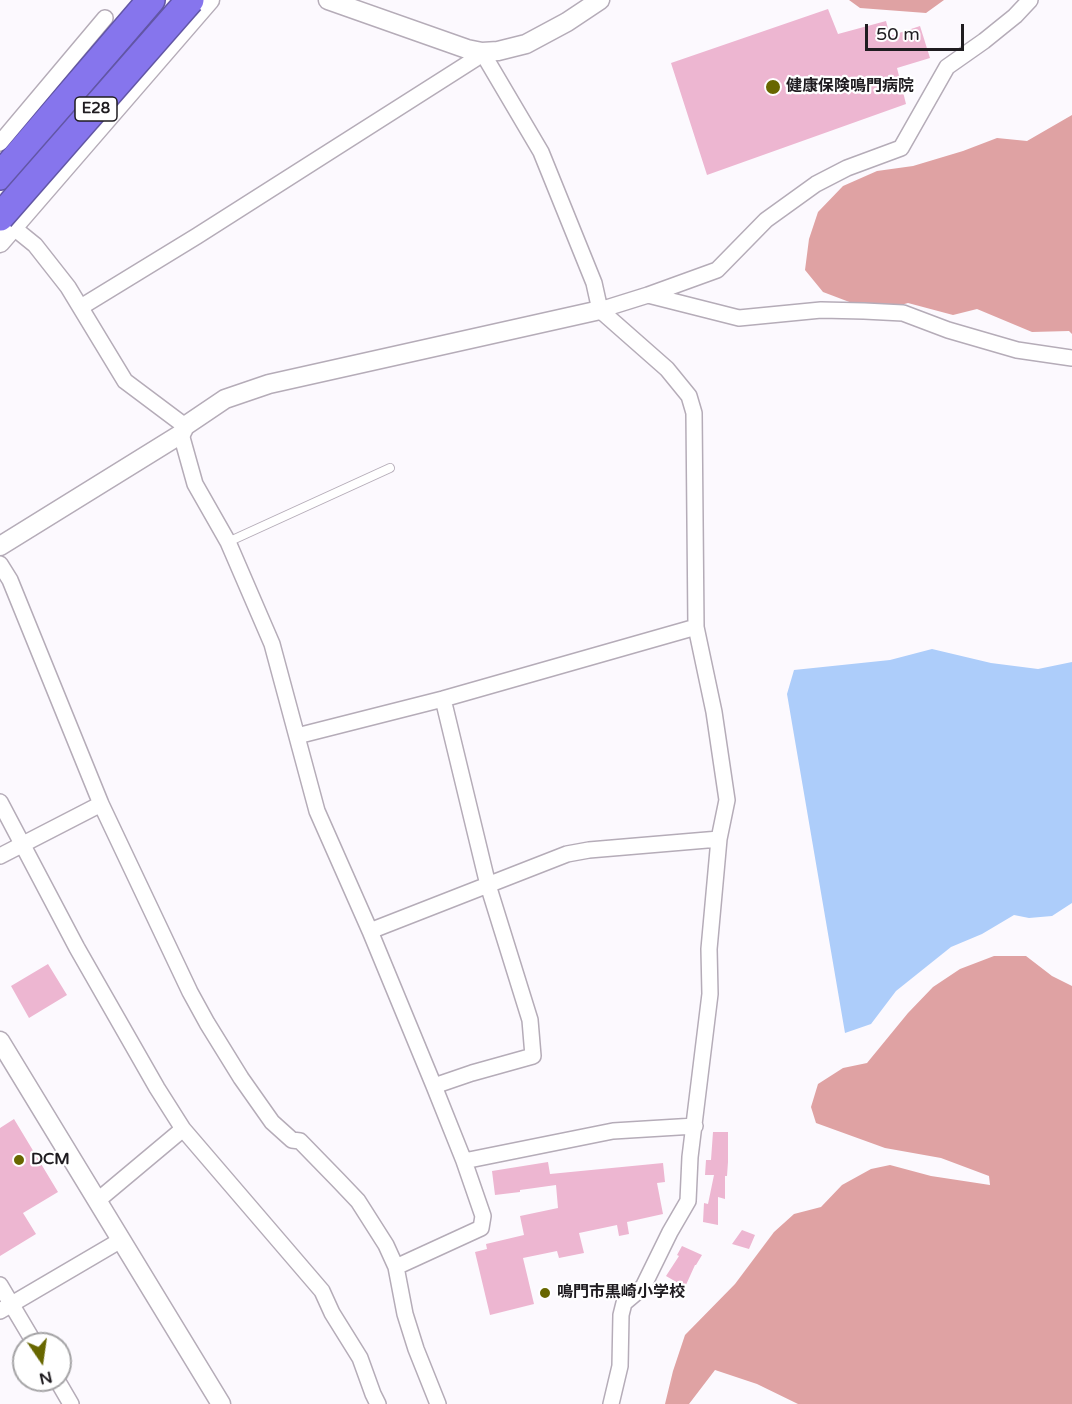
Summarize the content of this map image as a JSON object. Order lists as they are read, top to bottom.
{
  "streets": {
    "highway": ["E28"]
  },
  "places": ["健康保険鳴門病院", "DCM", "鳴門市黒崎小学校"],
  "scale_bar": "50 m",
  "north": "bottom"
}
